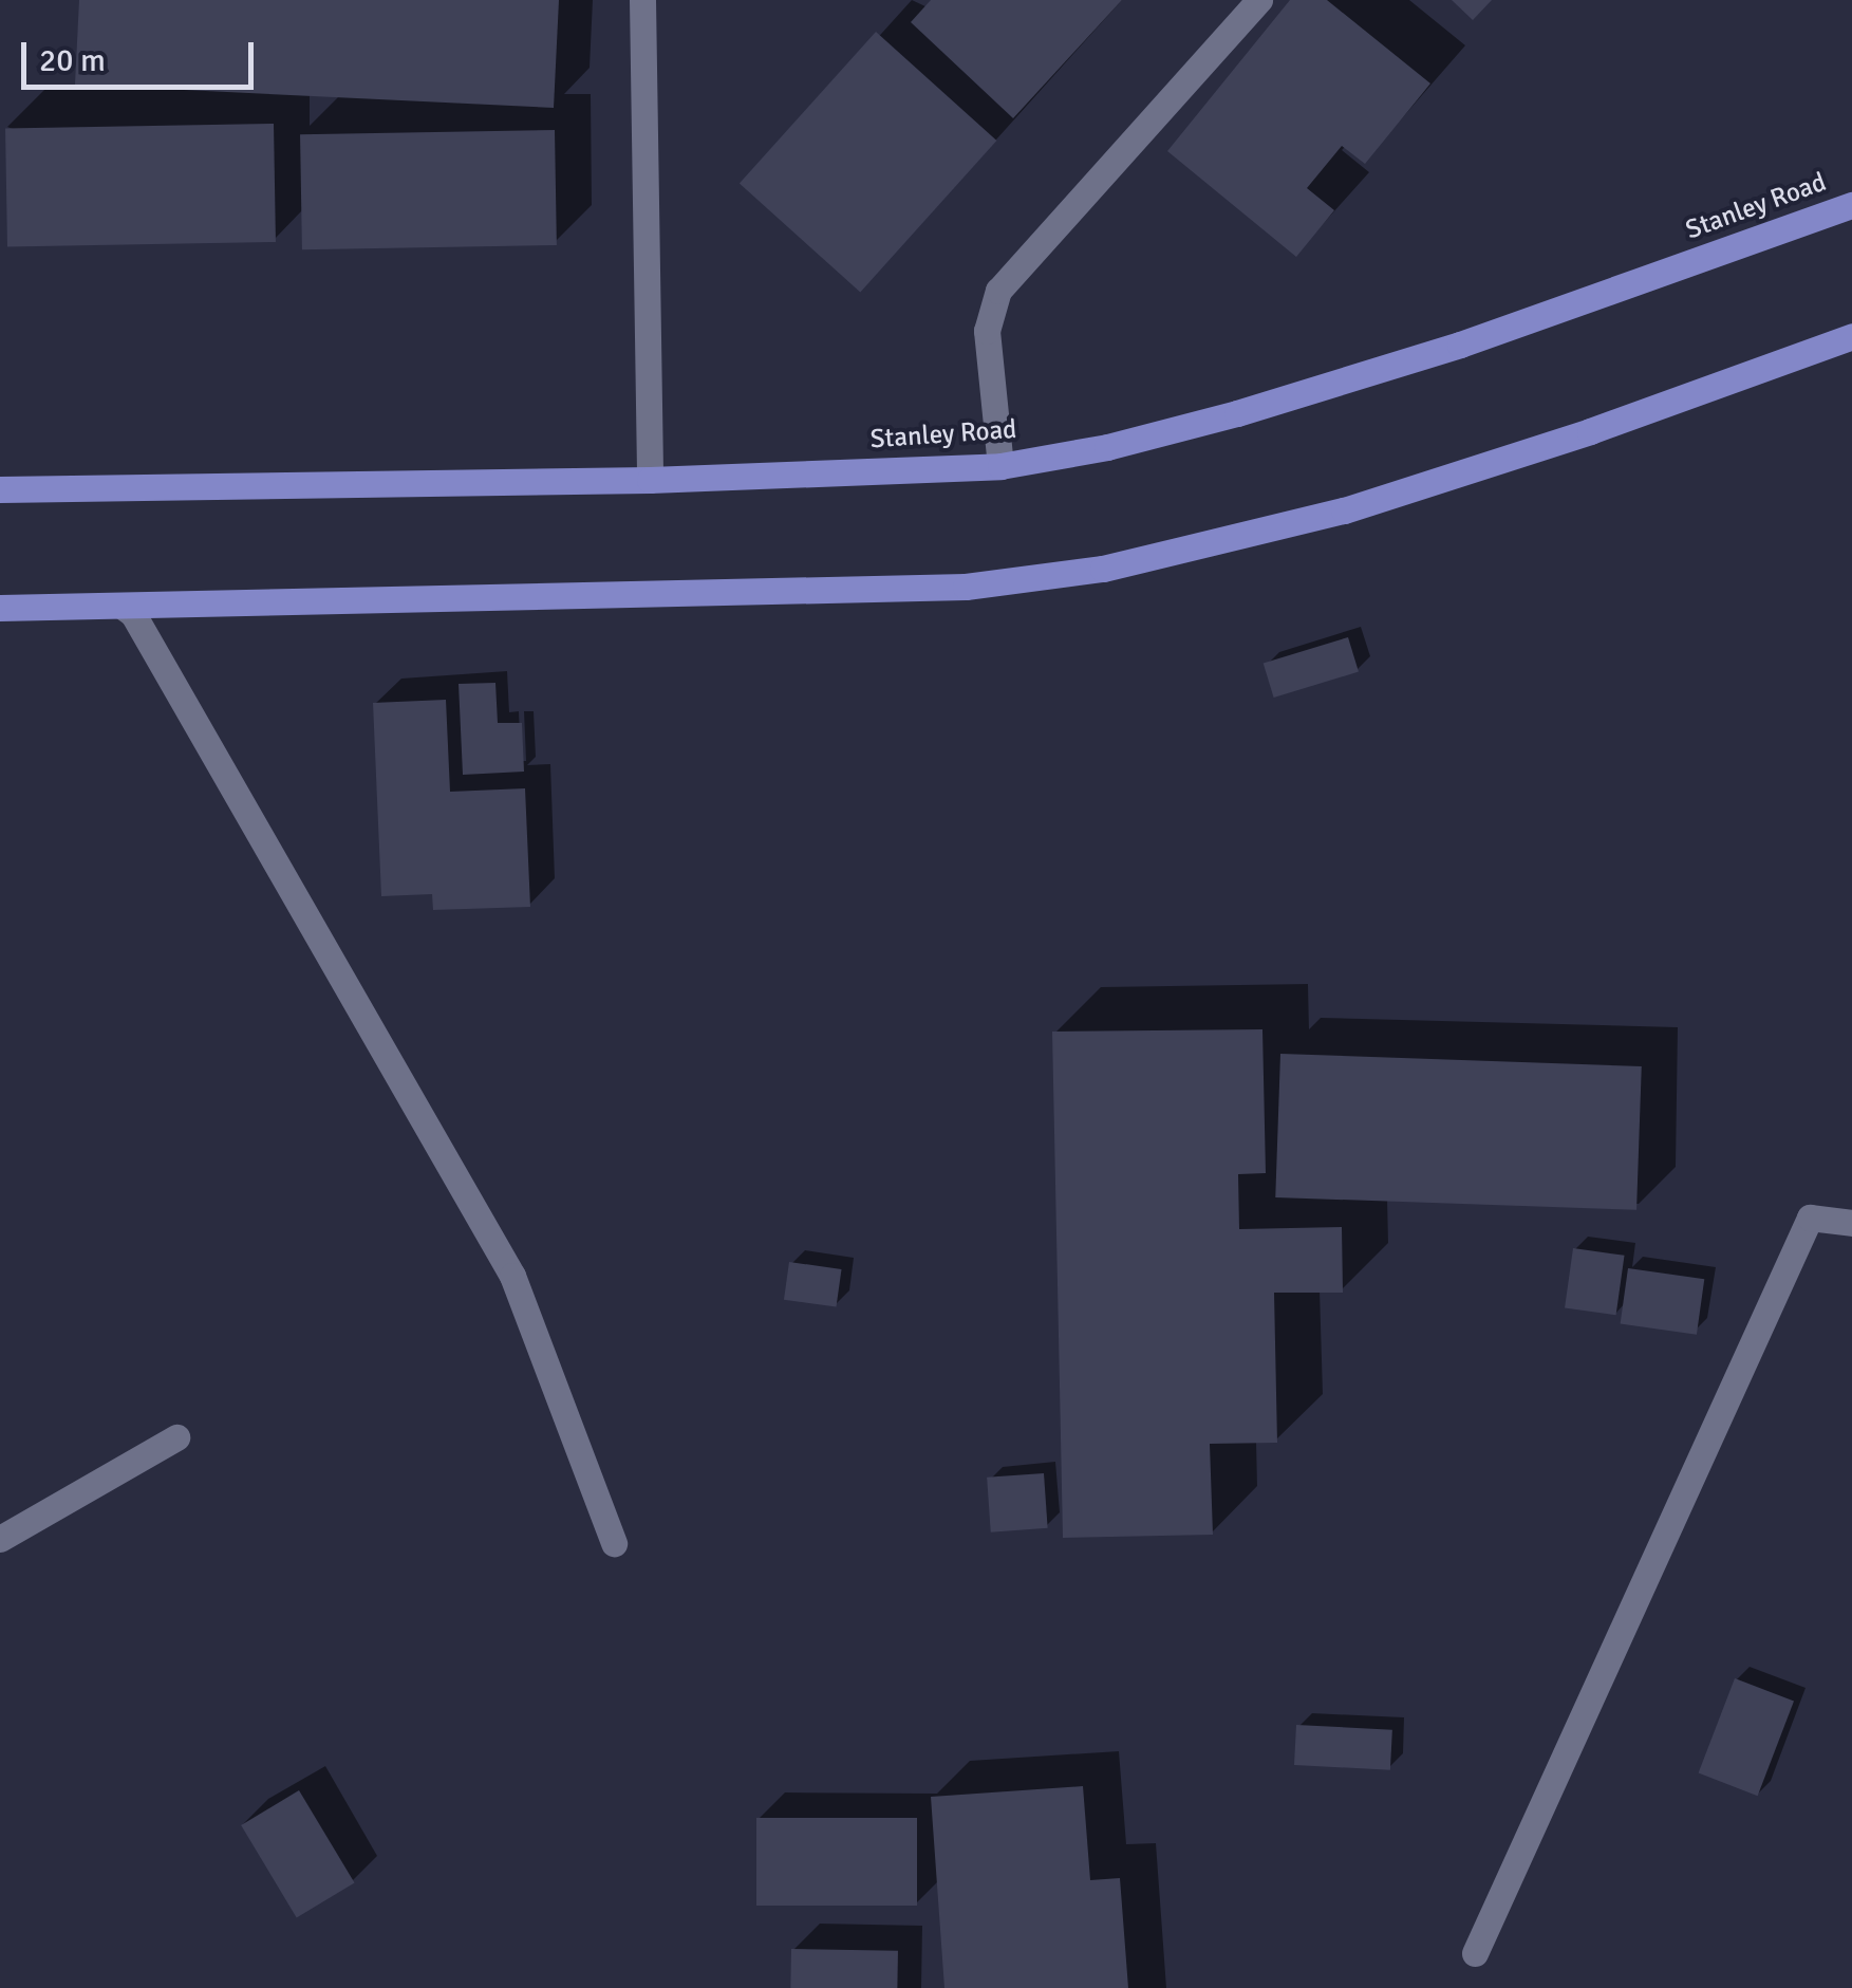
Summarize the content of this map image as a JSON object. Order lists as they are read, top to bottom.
{
  "streets": {
    "main road": ["Stanley Road"]
  },
  "scale_bar": "20 m"
}
